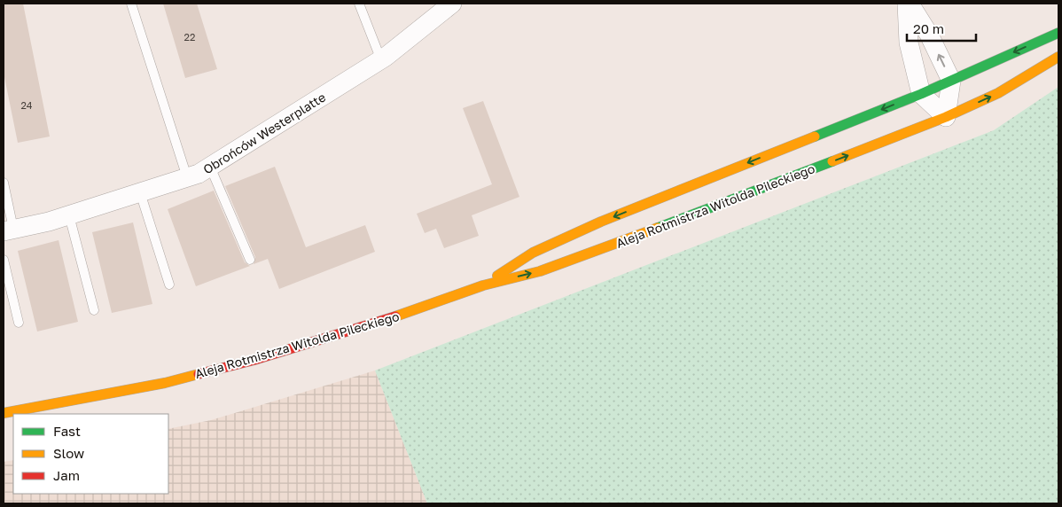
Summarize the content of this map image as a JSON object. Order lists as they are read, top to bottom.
{
  "streets": {
    "street": ["Obrońców Westerplatte", "Aleja Rotmistrza Witolda Pileckiego"]
  },
  "house_numbers": ["22", "24"],
  "legend": ["Fast", "Slow", "Jam"],
  "scale_bar": "20 m"
}
